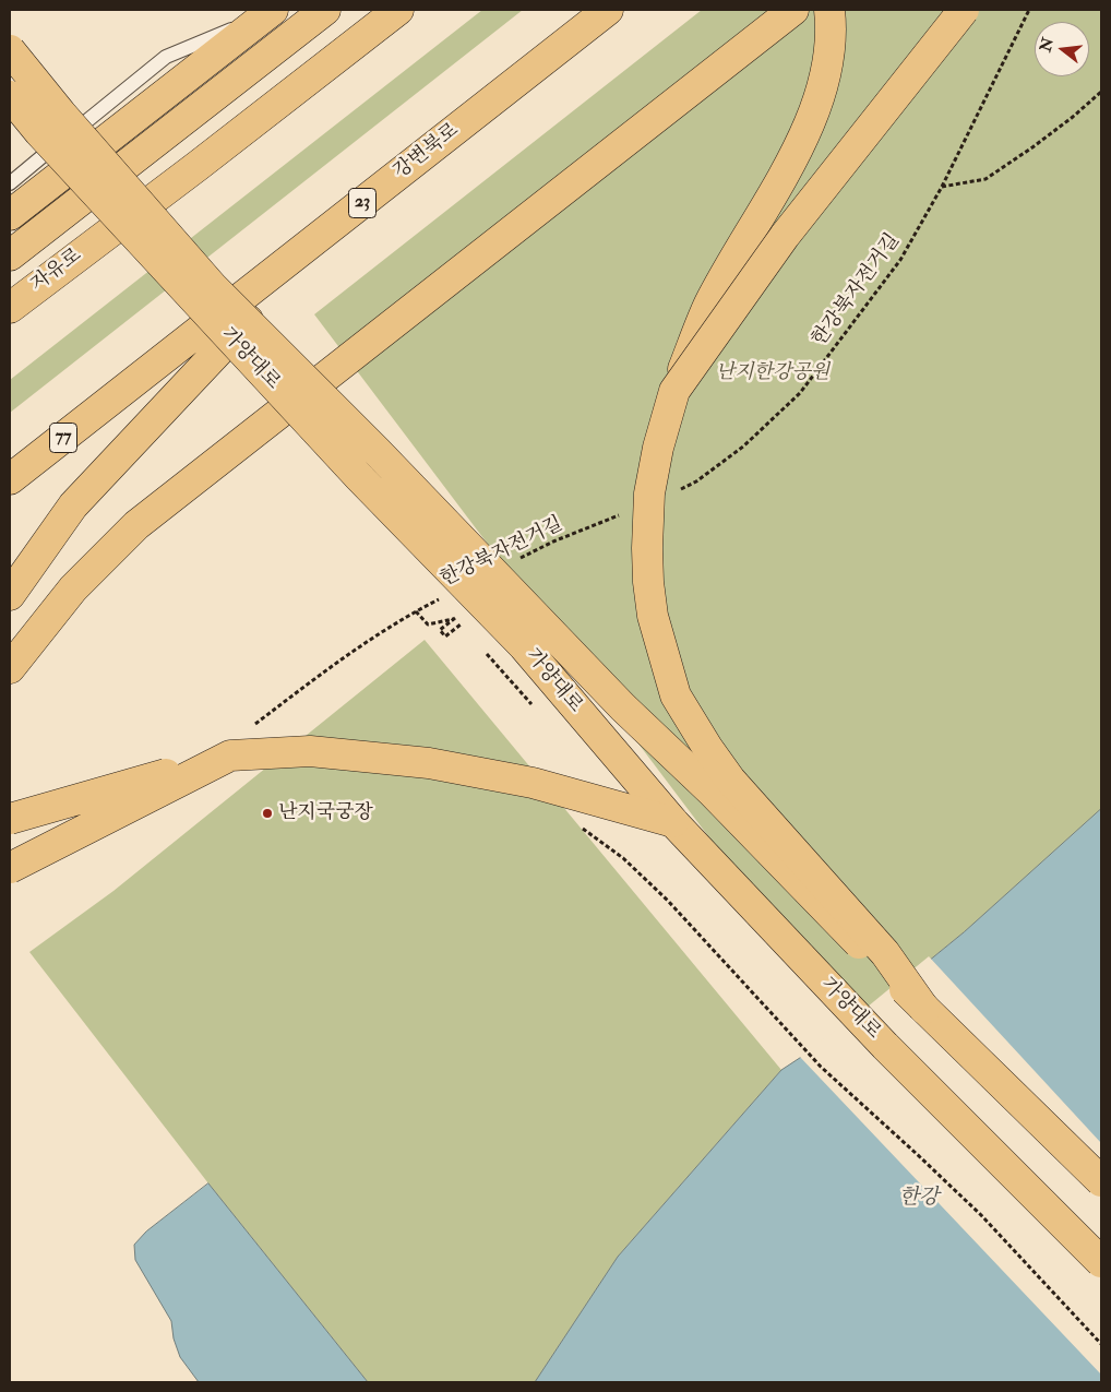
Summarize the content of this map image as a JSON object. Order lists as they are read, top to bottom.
{
  "streets": {
    "main road": [
      "강변북로",
      "23",
      "자유로",
      "가양대로",
      "77"
    ],
    "path": ["한강북자전거길"]
  },
  "crossings": [
    ["강변북로", "77"]
  ],
  "water": ["한강"],
  "parks": ["난지한강공원"],
  "places": ["난지국궁장"],
  "north": "left"
}
